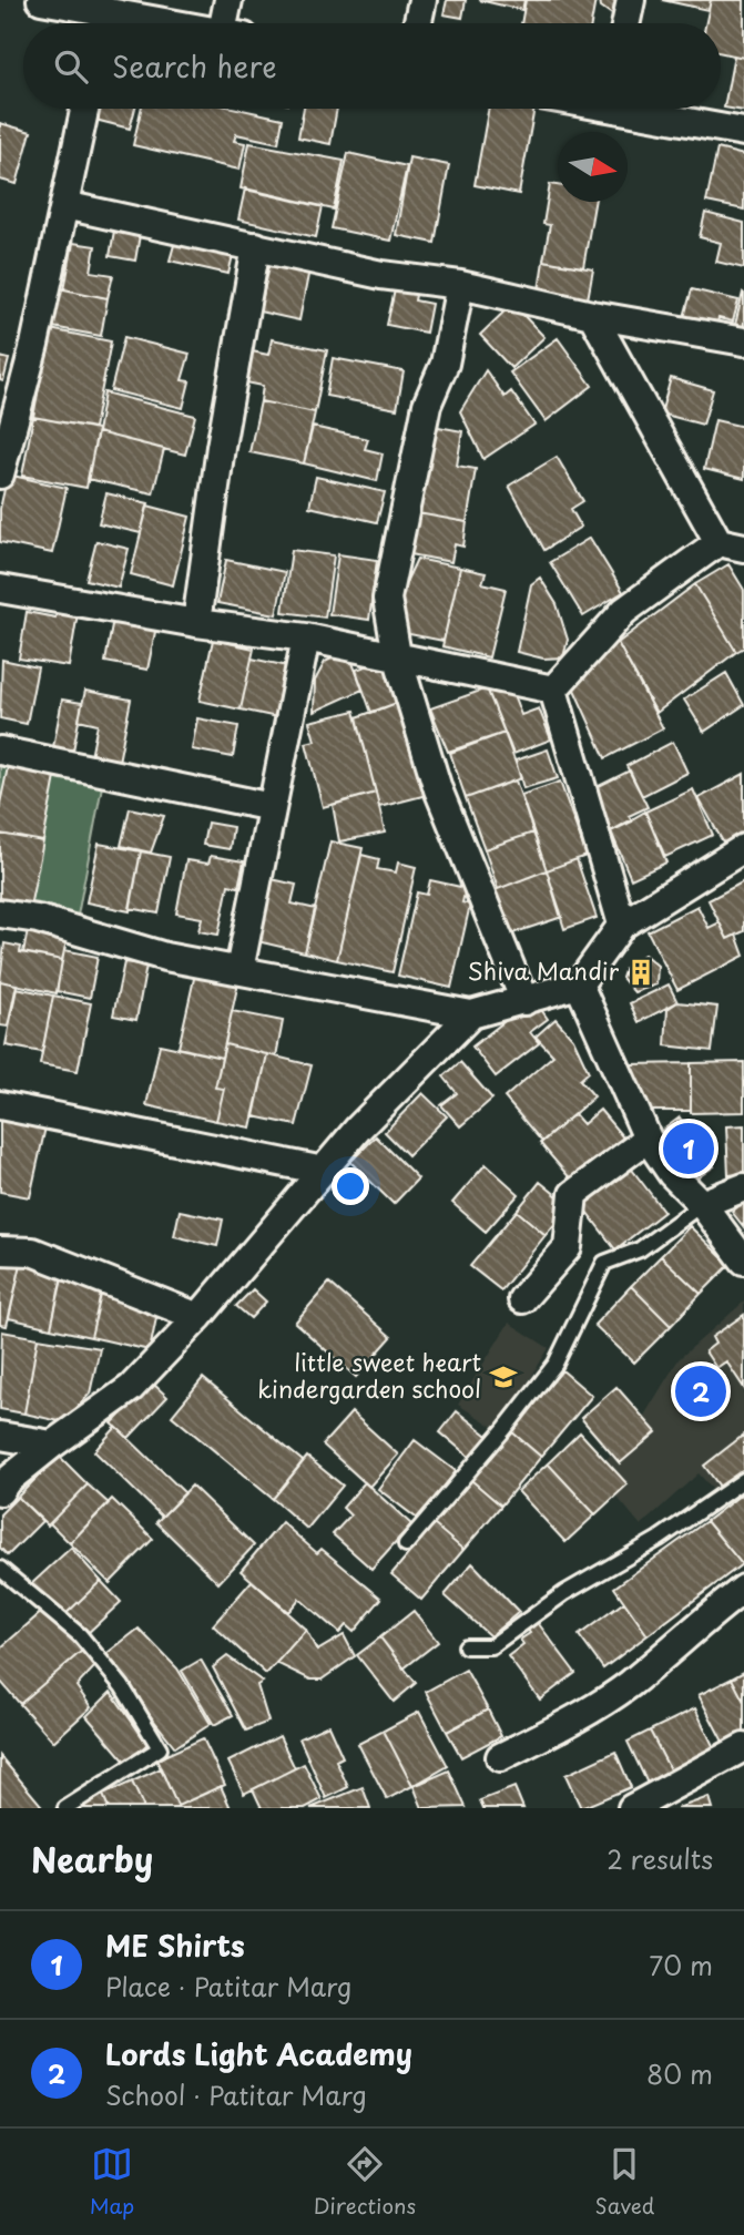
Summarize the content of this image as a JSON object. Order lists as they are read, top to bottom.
{
  "places": {
    "building": ["Shiva Mandir"],
    "school or university": ["little sweet heart kindergarden school"]
  },
  "north": "right",
  "page": {
    "search": "Search here",
    "pins": ["1", "2"],
    "heading": ["Nearby", "2 results"],
    "list": [
      {
        "mark": "1",
        "name": "ME Shirts",
        "note": "Place · Patitar Marg",
        "value": "70 m"
      },
      {
        "mark": "2",
        "name": "Lords Light Academy",
        "note": "School · Patitar Marg",
        "value": "80 m"
      }
    ],
    "nav": ["Map", "Directions", "Saved"]
  }
}
